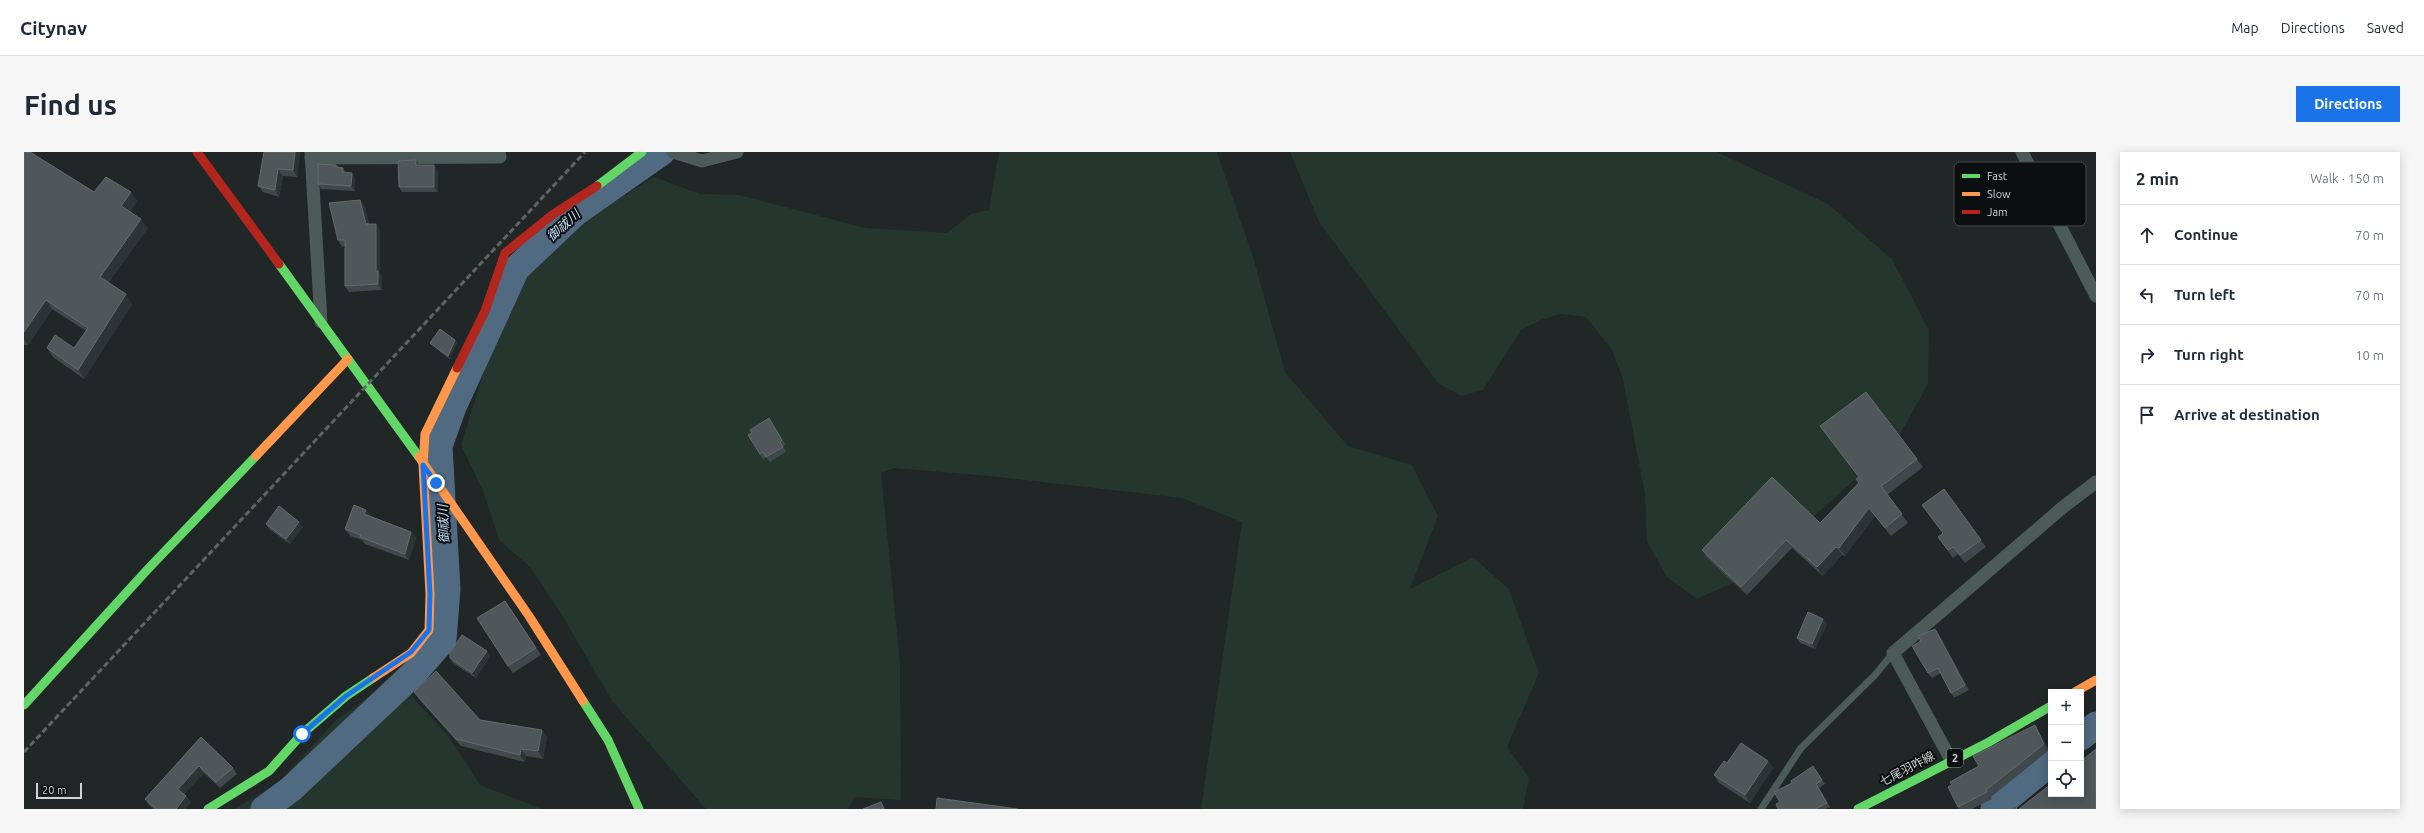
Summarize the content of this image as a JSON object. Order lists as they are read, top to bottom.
{
  "streets": {
    "street": ["2", "七尾羽咋線"]
  },
  "water": ["御祓川"],
  "legend": ["Fast", "Slow", "Jam"],
  "scale_bar": "20 m",
  "page": {
    "header": "Citynav",
    "nav": ["Map", "Directions", "Saved"],
    "buttons": "Directions",
    "title": "Find us",
    "heading": ["2 min", "Walk · 150 m"],
    "list": [
      ["Continue", "70 m"],
      ["Turn left", "70 m"],
      ["Turn right", "10 m"],
      "Arrive at destination"
    ],
    "map_buttons": ["+", "−"],
    "scale": "20 m"
  }
}
